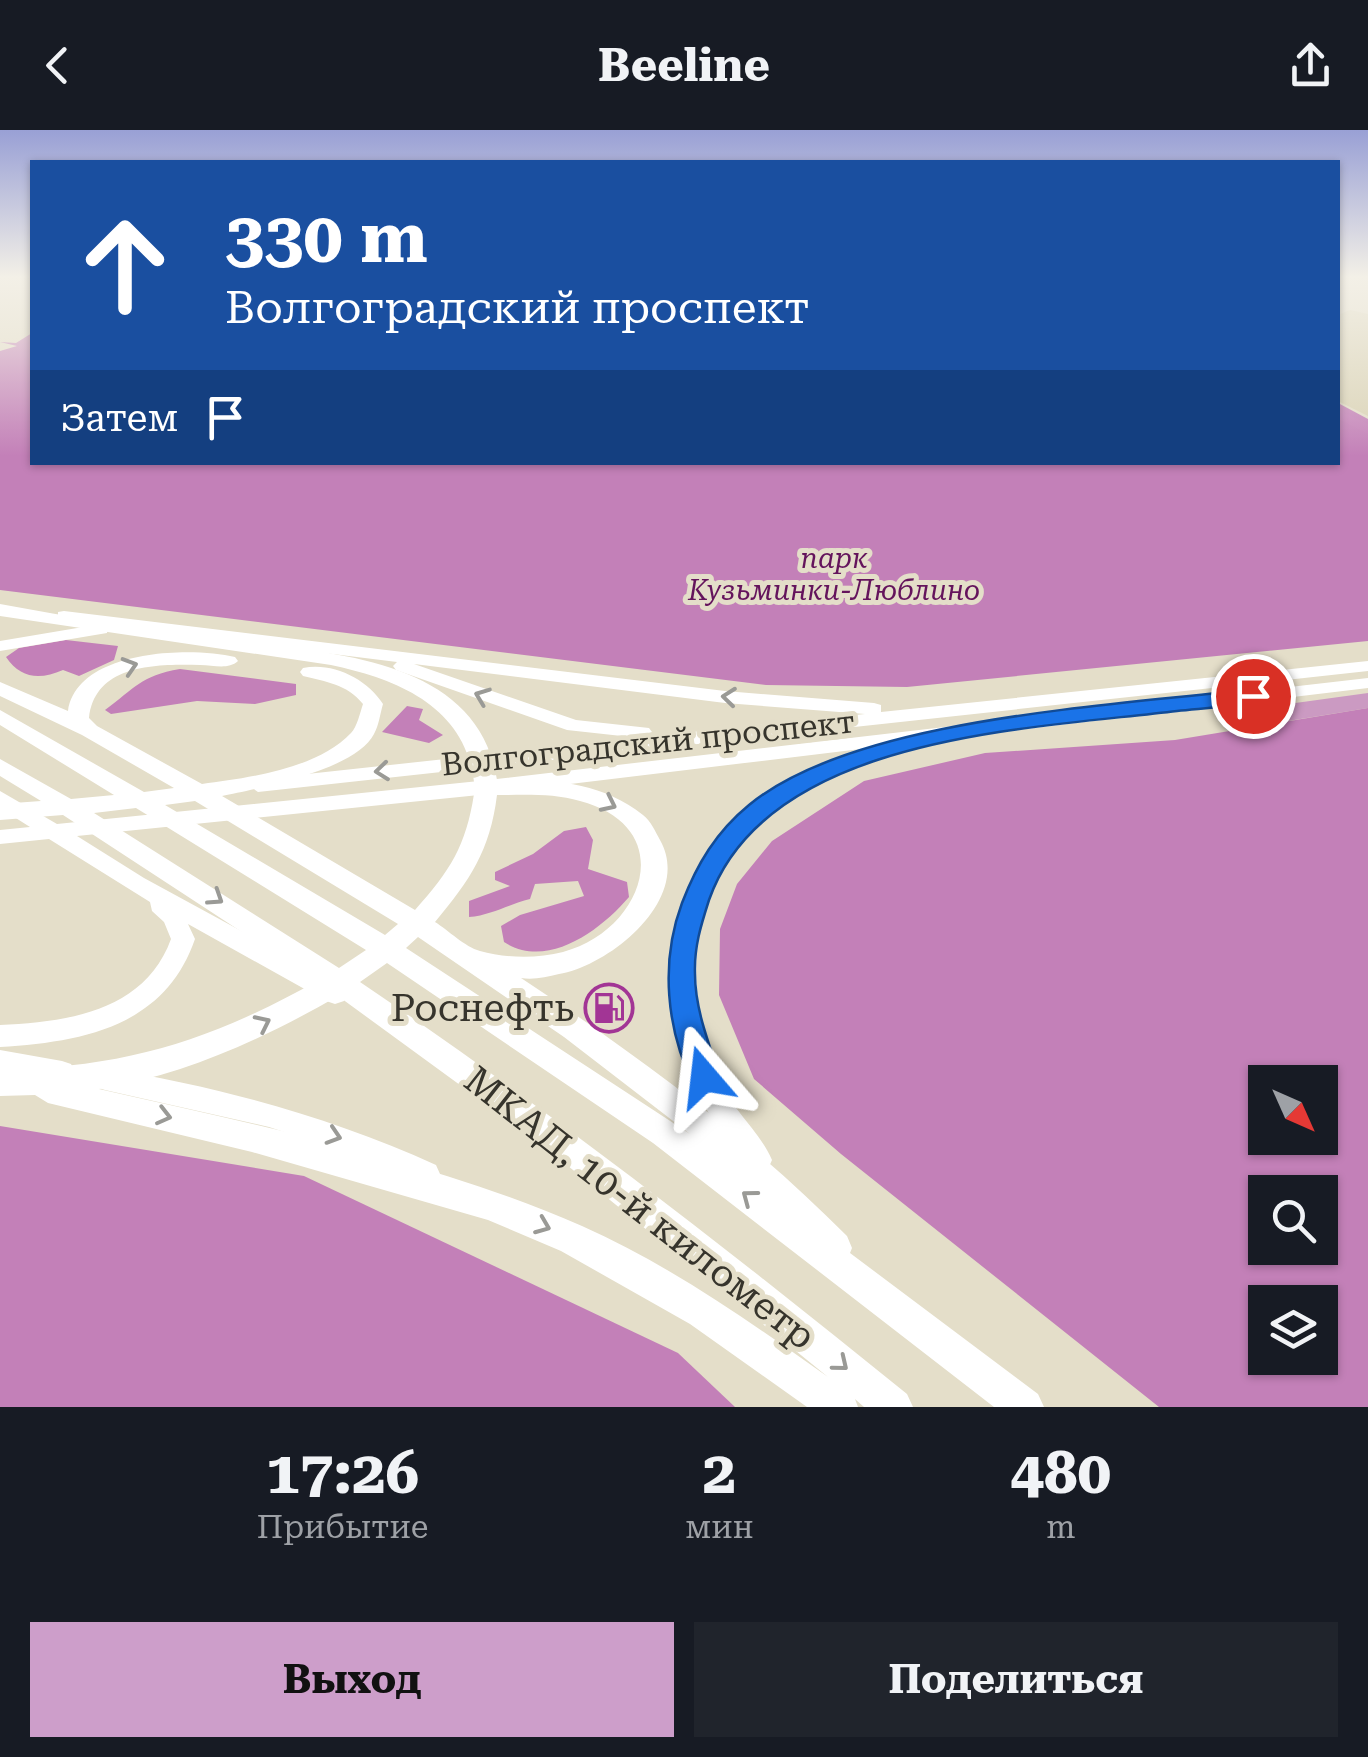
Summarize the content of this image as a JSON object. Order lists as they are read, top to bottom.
{
  "streets": {
    "highway": ["МКАД, 10-й километр"],
    "main road": ["Волгоградский проспект"]
  },
  "parks": ["парк Кузьминки-Люблино"],
  "places": {
    "fuel station": ["Роснефть"]
  },
  "north": "bottom right",
  "page": {
    "header": "Beeline",
    "turn": ["330 m", "Волгоградский проспект"],
    "then": "Затем",
    "eta": [
      "17:26",
      "Прибытие",
      "2",
      "мин",
      "480",
      "m"
    ],
    "buttons": ["Выход", "Поделиться"]
  }
}
